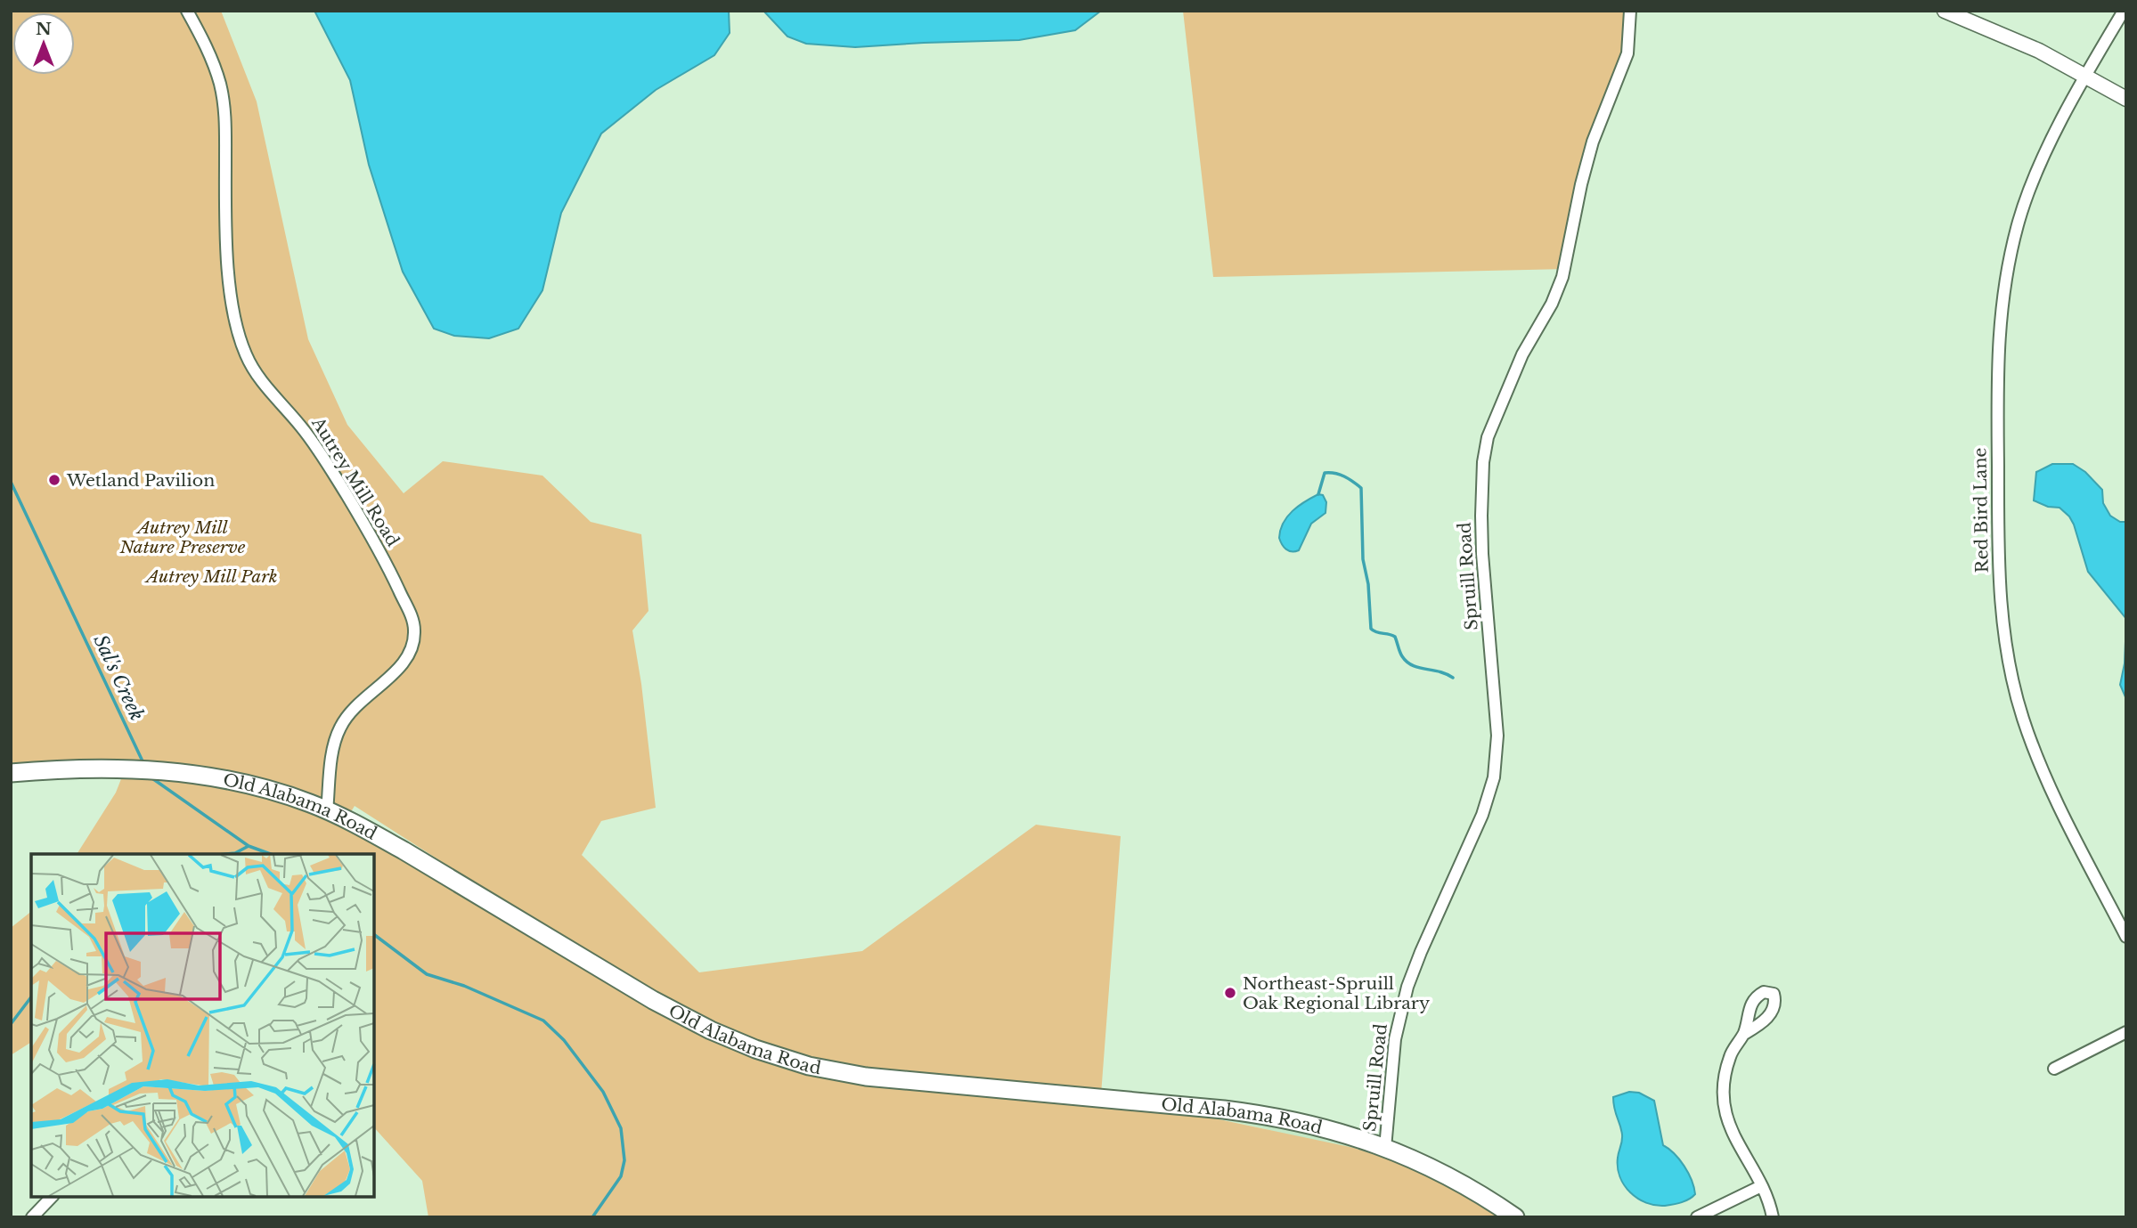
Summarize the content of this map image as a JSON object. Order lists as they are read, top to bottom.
{
  "streets": {
    "main road": ["Old Alabama Road"],
    "street": ["Autrey Mill Road", "Red Bird Lane", "Spruill Road"]
  },
  "crossings": [
    ["Autrey Mill Road", "Old Alabama Road"],
    ["Spruill Road", "Old Alabama Road"]
  ],
  "water": ["Sal's Creek"],
  "parks": ["Autrey Mill Nature Preserve", "Autrey Mill Park"],
  "places": ["Wetland Pavilion", "Northeast-Spruill Oak Regional Library"],
  "north": "top"
}
